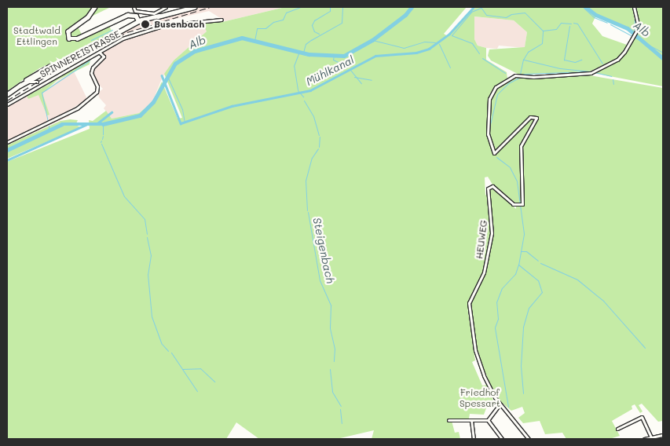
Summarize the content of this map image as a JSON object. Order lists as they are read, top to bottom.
{
  "streets": {
    "street": ["SPINNEREISTRASSE", "HEUWEG"]
  },
  "water": ["Alb", "Mühlkanal", "Steigenbach"],
  "parks": ["Stadtwald Ettlingen", "Friedhof Spessart"],
  "places": ["Busenbach"]
}
